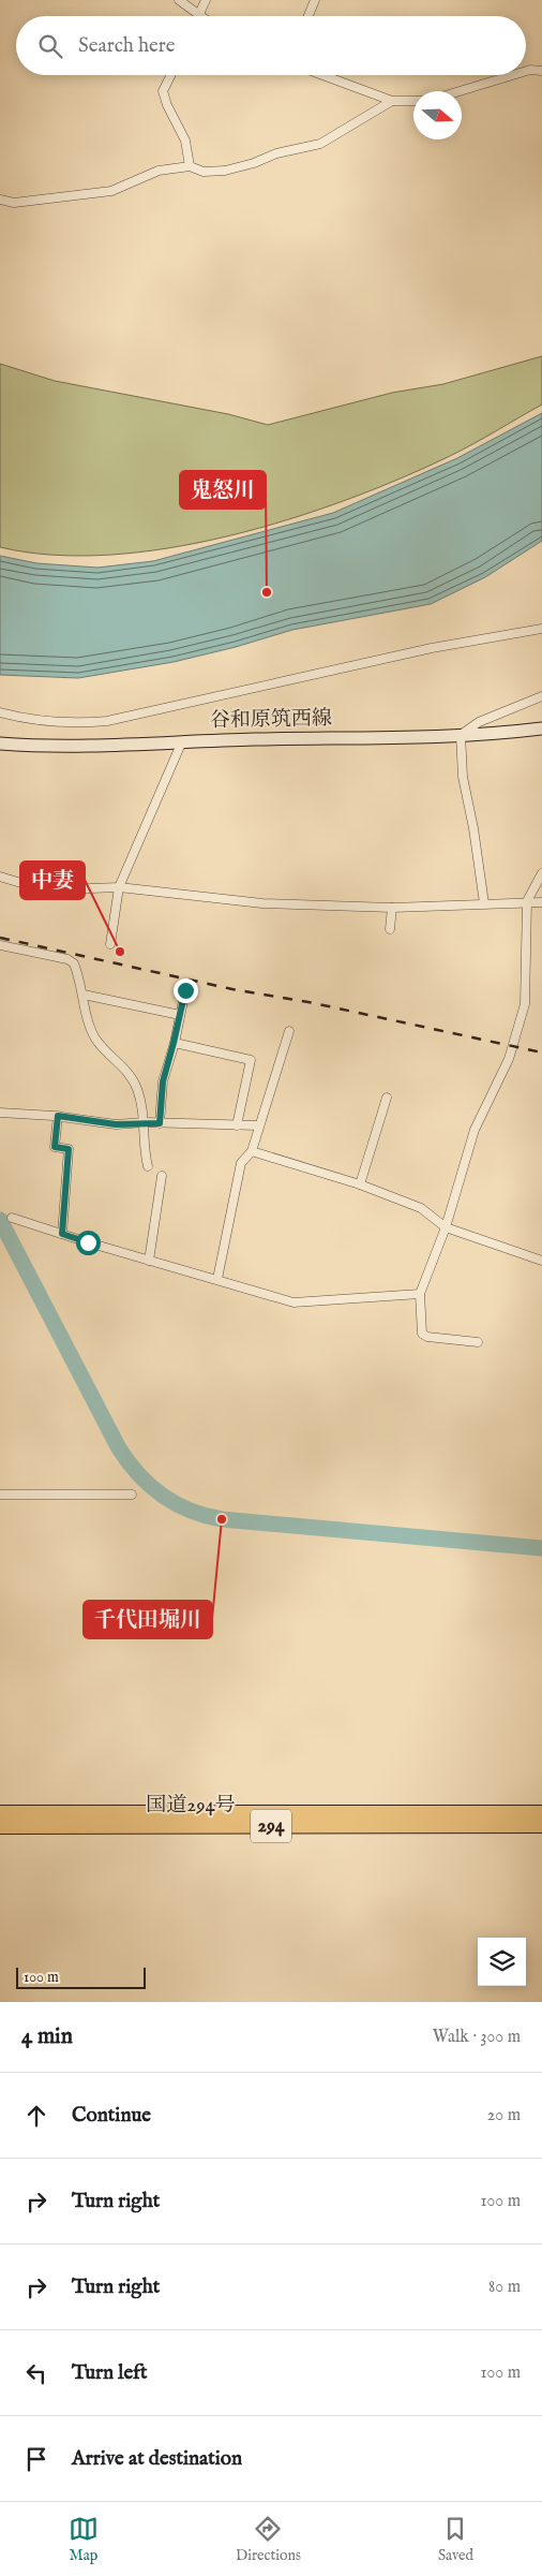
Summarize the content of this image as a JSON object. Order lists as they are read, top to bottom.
{
  "streets": {
    "highway": ["国道294号", "294"],
    "main road": ["谷和原筑西線"]
  },
  "places": ["鬼怒川", "中妻", "千代田堀川"],
  "scale_bar": "100 m",
  "north": "right",
  "page": {
    "search": "Search here",
    "scale": "100 m",
    "heading": ["4 min", "Walk · 300 m"],
    "list": [
      ["Continue", "20 m"],
      ["Turn right", "100 m"],
      ["Turn right", "80 m"],
      ["Turn left", "100 m"],
      "Arrive at destination"
    ],
    "nav": ["Map", "Directions", "Saved"]
  }
}
